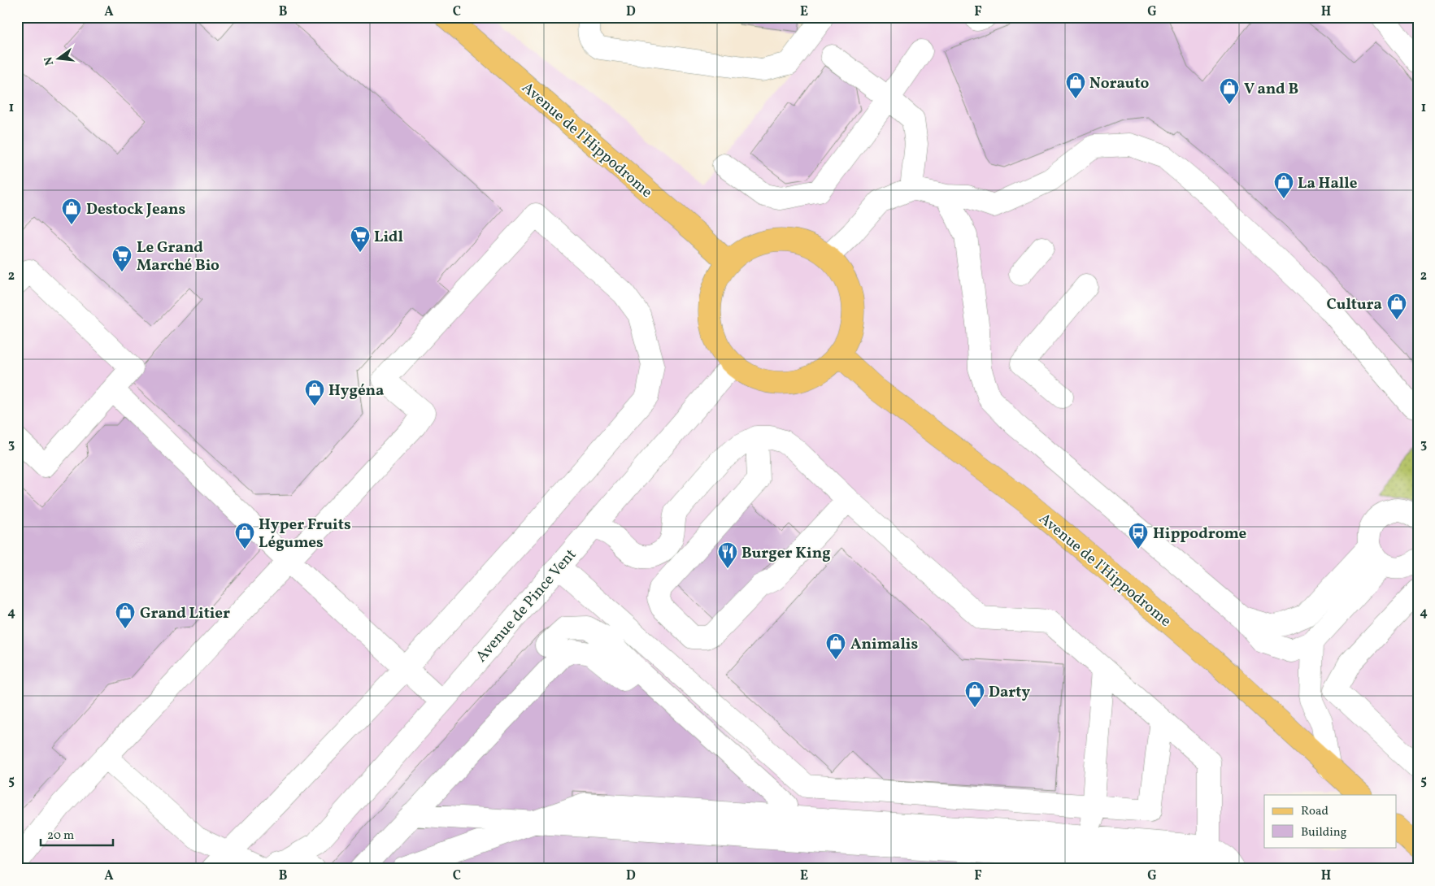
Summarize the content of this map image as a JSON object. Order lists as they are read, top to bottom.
{
  "streets": {
    "main road": ["Avenue de l'Hippodrome"],
    "street": ["Avenue de Pince Vent"]
  },
  "crossings": [
    ["Avenue de l'Hippodrome", "Avenue de Pince Vent"]
  ],
  "places": {
    "shop": [
      "Norauto",
      "V and B",
      "La Halle",
      "Destock Jeans",
      "Cultura",
      "Hygéna",
      "Hyper Fruits Légumes",
      "Grand Litier",
      "Animalis",
      "Darty"
    ],
    "supermarket": ["Lidl", "Le Grand Marché Bio"],
    "bus stop": ["Hippodrome"],
    "restaurant": ["Burger King"]
  },
  "legend": ["Road", "Building"],
  "scale_bar": "20 m",
  "north": "left",
  "grid": {
    "columns": [
      "A",
      "B",
      "C",
      "D",
      "E",
      "F",
      "G",
      "H"
    ],
    "rows": [
      "1",
      "2",
      "3",
      "4",
      "5"
    ]
  }
}
